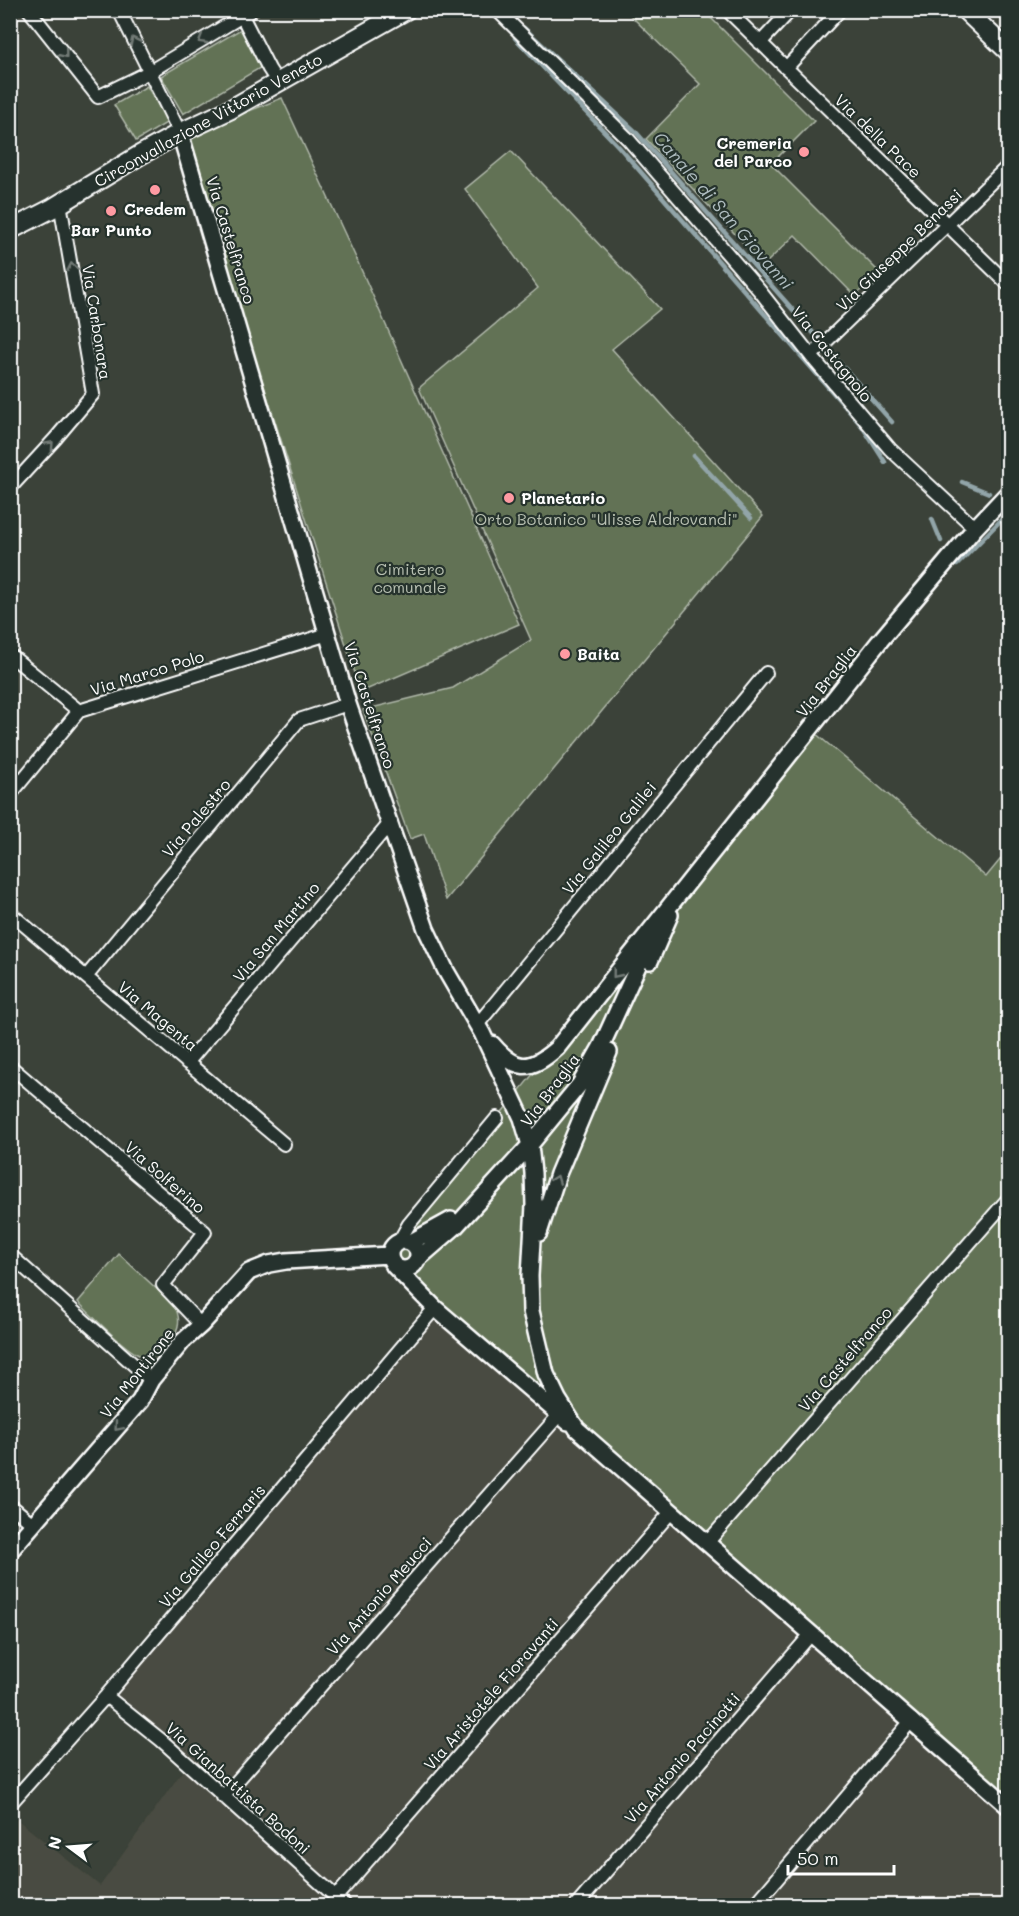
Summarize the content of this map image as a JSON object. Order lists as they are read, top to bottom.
{
  "streets": {
    "main road": ["Circonvallazione Vittorio Veneto"],
    "street": [
      "Via della Pace",
      "Via Castelfranco",
      "Via Giuseppe Benassi",
      "Via Carbonara",
      "Via Castagnolo",
      "Via Marco Polo",
      "Via Braglia",
      "Via Palestro",
      "Via Galileo Galilei",
      "Via San Martino",
      "Via Magenta",
      "Via Solferino",
      "Via Montirone",
      "Via Galileo Ferraris",
      "Via Antonio Meucci",
      "Via Aristotele Fioravanti",
      "Via Antonio Pacinotti",
      "Via Gianbattista Bodoni"
    ]
  },
  "crossings": [
    ["Circonvallazione Vittorio Veneto", "Via Castelfranco"],
    ["Circonvallazione Vittorio Veneto", "Via Carbonara"],
    ["Via della Pace", "Via Giuseppe Benassi"],
    ["Via Castelfranco", "Via Marco Polo"],
    ["Via Castelfranco", "Via Braglia"],
    ["Via Castelfranco", "Via Palestro"],
    ["Via Castelfranco", "Via Galileo Galilei"],
    ["Via Castelfranco", "Via San Martino"],
    ["Via Castelfranco", "Via Montirone"],
    ["Via Castelfranco", "Via Galileo Ferraris"],
    ["Via Castelfranco", "Via Antonio Meucci"],
    ["Via Castelfranco", "Via Aristotele Fioravanti"],
    ["Via Castelfranco", "Via Antonio Pacinotti"],
    ["Via Giuseppe Benassi", "Via Castagnolo"],
    ["Via Castagnolo", "Via Braglia"],
    ["Via Braglia", "Via Galileo Galilei"],
    ["Via Palestro", "Via Magenta"],
    ["Via San Martino", "Via Magenta"],
    ["Via Solferino", "Via Montirone"],
    ["Via Galileo Ferraris", "Via Gianbattista Bodoni"],
    ["Via Antonio Meucci", "Via Gianbattista Bodoni"],
    ["Via Aristotele Fioravanti", "Via Gianbattista Bodoni"]
  ],
  "one_way": ["Via Carbonara", "Via Montirone"],
  "water": ["Canale di San Giovanni"],
  "parks": ["Orto Botanico \"Ulisse Aldrovandi\"", "Cimitero comunale"],
  "places": [
    "Cremeria del Parco",
    "Credem",
    "Bar Punto",
    "Planetario",
    "Baita"
  ],
  "scale_bar": "50 m",
  "north": "left"
}
